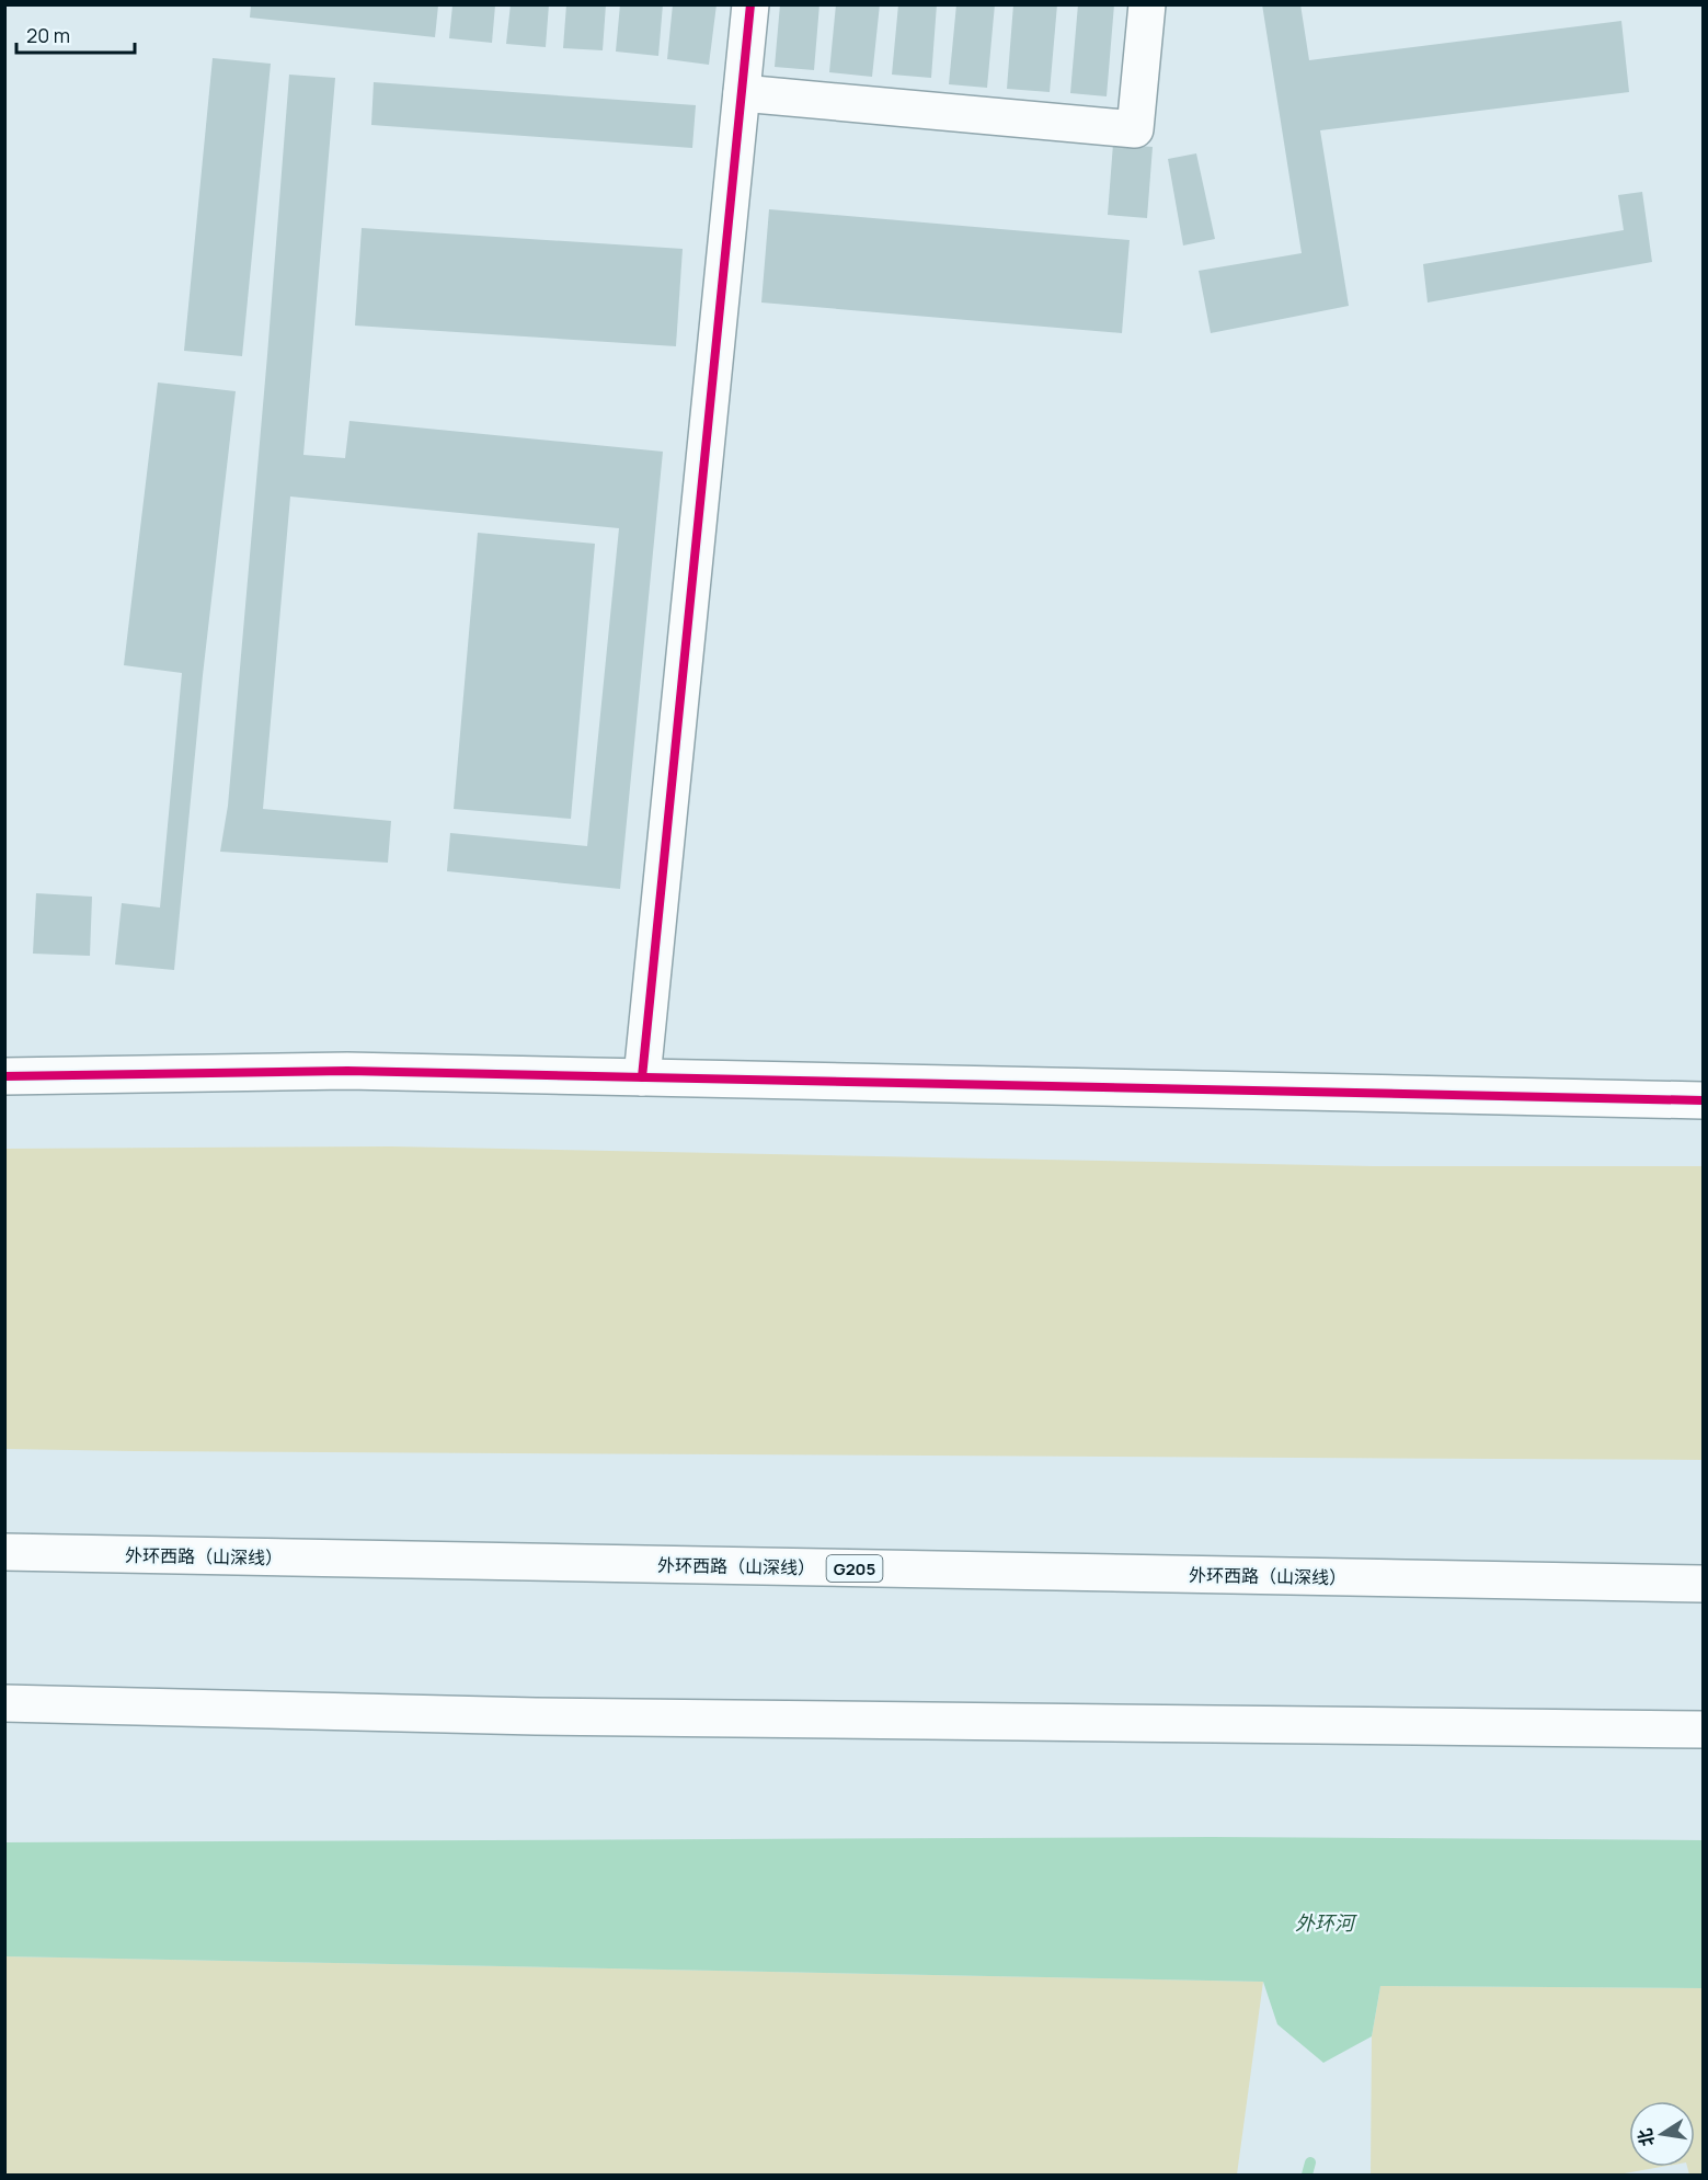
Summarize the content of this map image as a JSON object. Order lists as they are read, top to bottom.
{
  "streets": {
    "main road": ["外环西路（山深线）", "G205"]
  },
  "water": ["外环河"],
  "scale_bar": "20 m",
  "north": "left"
}
